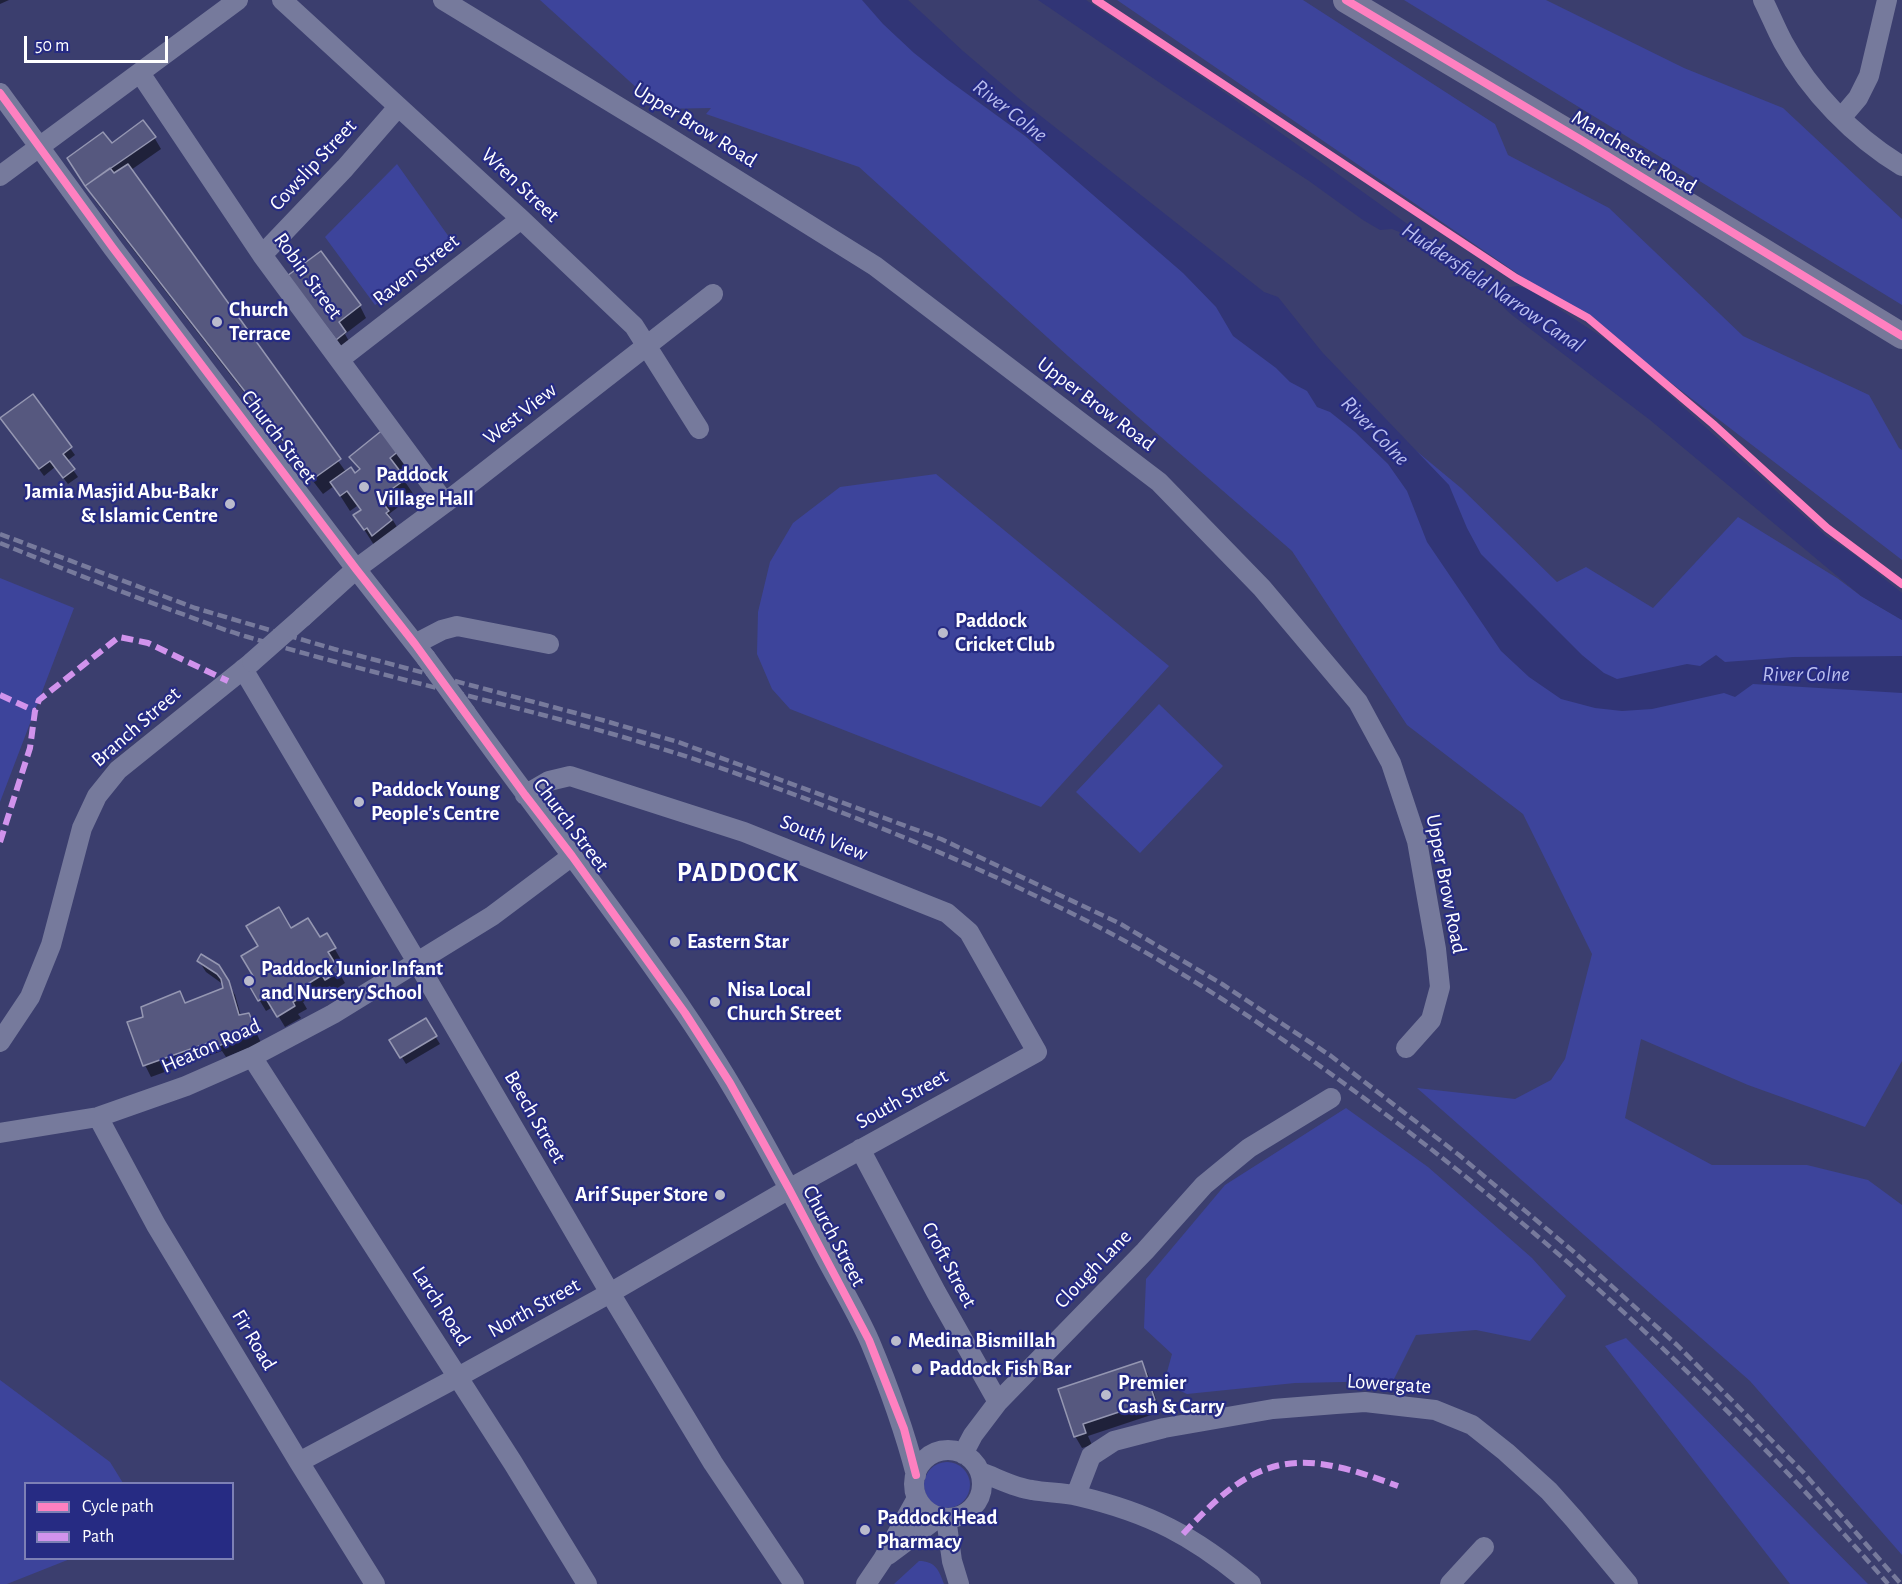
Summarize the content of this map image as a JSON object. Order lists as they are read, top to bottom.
{
  "streets": {
    "main road": ["Manchester Road"],
    "street": [
      "Upper Brow Road",
      "Cowslip Street",
      "Wren Street",
      "Raven Street",
      "Robin Street",
      "West View",
      "Church Street",
      "Branch Street",
      "South View",
      "Heaton Road",
      "South Street",
      "Beech Street",
      "Croft Street",
      "Clough Lane",
      "Larch Road",
      "North Street",
      "Fir Road",
      "Lowergate"
    ]
  },
  "crossings": [
    ["Cowslip Street", "Wren Street"],
    ["Cowslip Street", "Robin Street"],
    ["Wren Street", "Raven Street"],
    ["Wren Street", "West View"],
    ["Raven Street", "Robin Street"],
    ["Robin Street", "West View"],
    ["West View", "Church Street"],
    ["West View", "Branch Street"],
    ["Church Street", "Branch Street"],
    ["Church Street", "South View"],
    ["Church Street", "Heaton Road"],
    ["Church Street", "South Street"],
    ["Church Street", "Clough Lane"],
    ["Church Street", "North Street"],
    ["Branch Street", "Beech Street"],
    ["South View", "South Street"],
    ["Heaton Road", "Beech Street"],
    ["Heaton Road", "Larch Road"],
    ["Heaton Road", "Fir Road"],
    ["South Street", "Croft Street"],
    ["South Street", "North Street"],
    ["Beech Street", "North Street"],
    ["Croft Street", "Clough Lane"],
    ["Larch Road", "North Street"],
    ["North Street", "Fir Road"]
  ],
  "districts": ["PADDOCK"],
  "water": ["River Colne", "Huddersfield Narrow Canal"],
  "places": [
    "Church Terrace",
    "Paddock Village Hall",
    "Jamia Masjid Abu-Bakr & Islamic Centre",
    "Paddock Cricket Club",
    "Paddock Young People's Centre",
    "Eastern Star",
    "Paddock Junior Infant and Nursery School",
    "Nisa Local Church Street",
    "Arif Super Store",
    "Medina Bismillah",
    "Paddock Fish Bar",
    "Premier Cash & Carry",
    "Paddock Head Pharmacy"
  ],
  "legend": ["Cycle path", "Path"],
  "scale_bar": "50 m"
}
